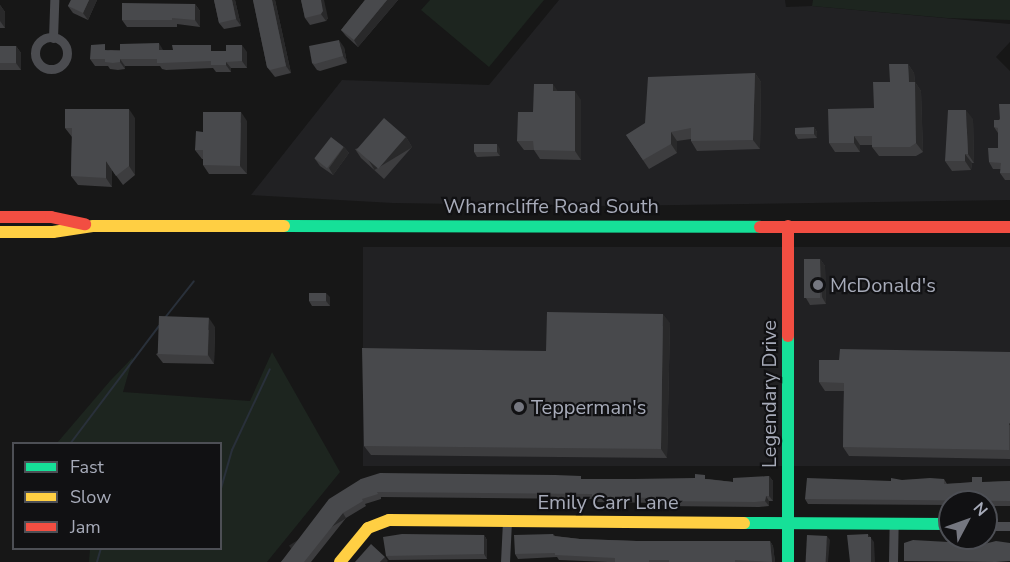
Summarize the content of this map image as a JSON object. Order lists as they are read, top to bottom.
{
  "streets": {
    "main road": ["Wharncliffe Road South", "Legendary Drive", "Emily Carr Lane"]
  },
  "crossings": [
    ["Wharncliffe Road South", "Legendary Drive"],
    ["Legendary Drive", "Emily Carr Lane"]
  ],
  "places": ["McDonald's", "Tepperman's"],
  "legend": ["Fast", "Slow", "Jam"],
  "north": "top right"
}
